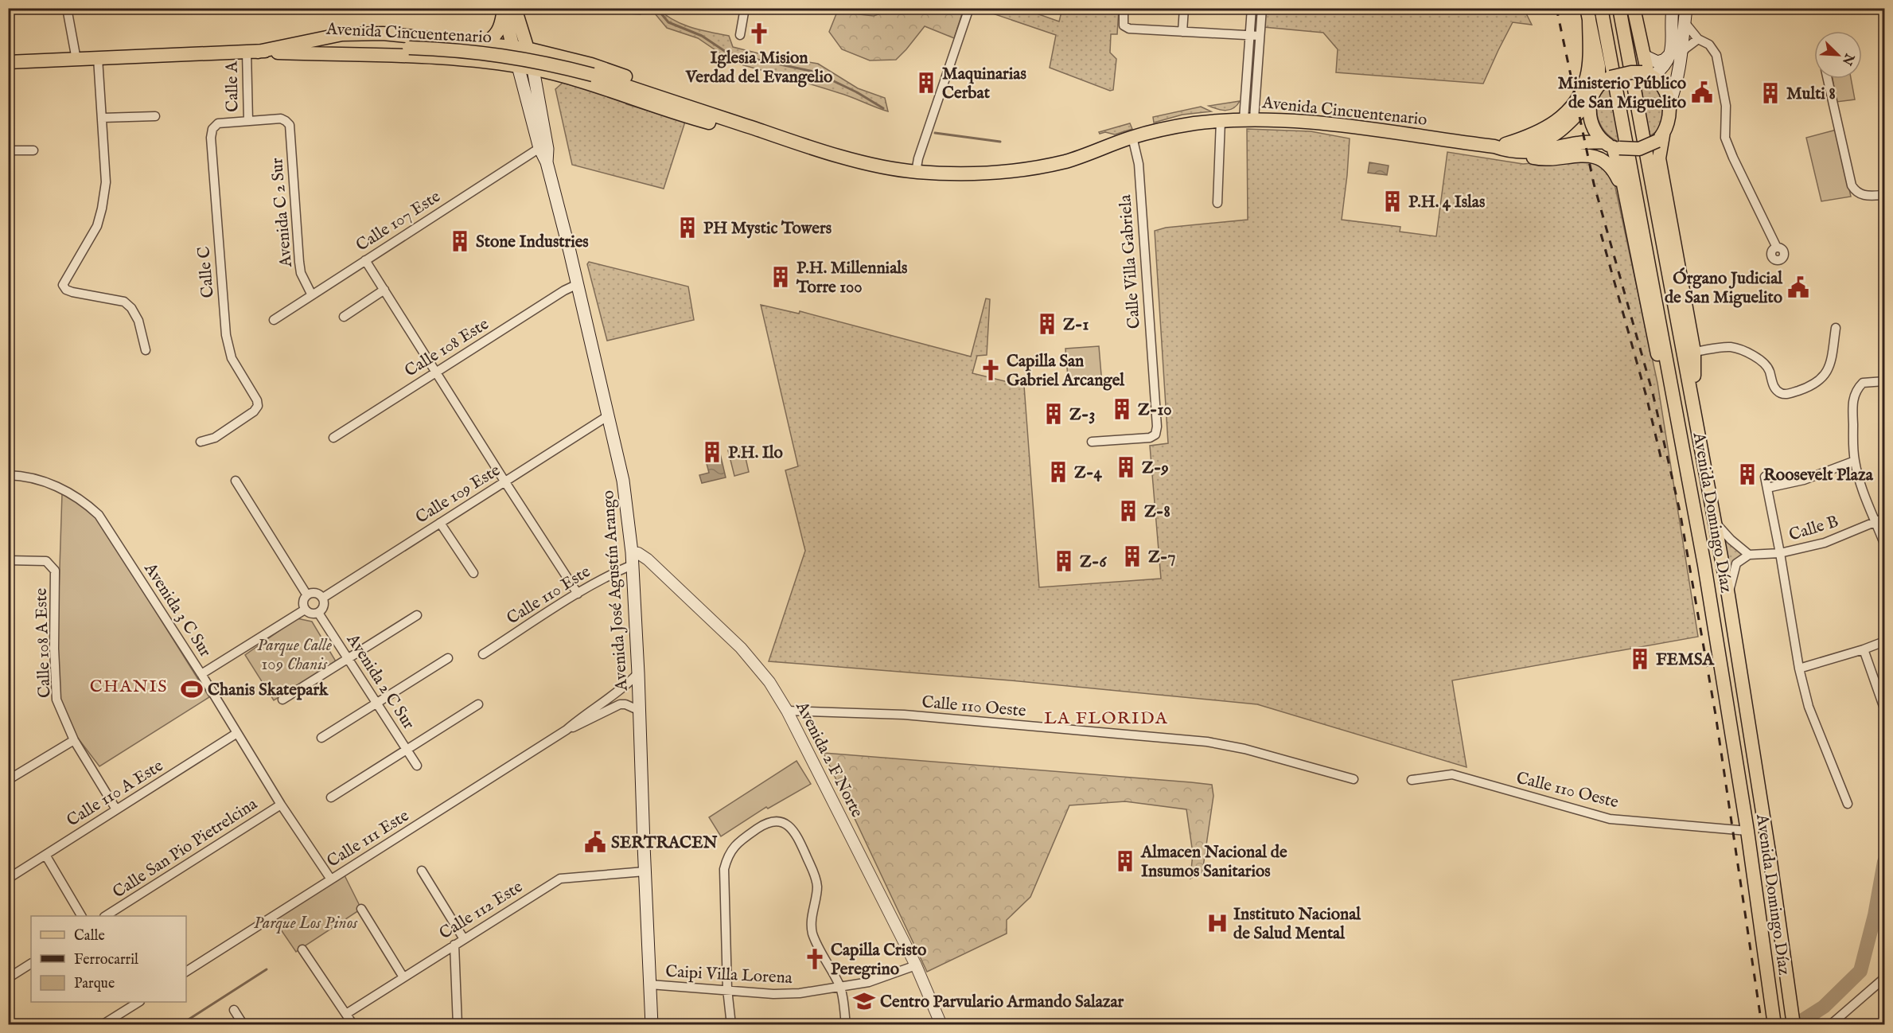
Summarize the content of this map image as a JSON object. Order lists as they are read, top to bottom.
{
  "streets": {
    "main road": ["Avenida Cincuentenario", "Avenida Domingo Díaz", "Avenida José Agustín Arango"],
    "street": [
      "Calle A",
      "Avenida C 2 Sur",
      "Calle 107 Este",
      "Calle Villa Gabriela",
      "Calle C",
      "Calle 108 Este",
      "Calle 109 Este",
      "Calle B",
      "Calle 110 Este",
      "Avenida 3 C Sur",
      "Calle 108 A Este",
      "Avenida 2 C Sur",
      "Calle 110 Oeste",
      "Avenida 2 F Norte",
      "Calle 110 A Este",
      "Calle 111 Este",
      "Calle San Pio Pietrelcina",
      "Calle 112 Este",
      "Caipi Villa Lorena"
    ]
  },
  "crossings": [
    ["Avenida Cincuentenario", "Calle A"],
    ["Avenida Cincuentenario", "Calle Villa Gabriela"],
    ["Calle A", "Avenida C 2 Sur"],
    ["Calle A", "Calle C"],
    ["Avenida C 2 Sur", "Calle 107 Este"],
    ["Avenida C 2 Sur", "Calle C"],
    ["Calle 107 Este", "Avenida José Agustín Arango"],
    ["Calle 108 Este", "Avenida José Agustín Arango"],
    ["Calle 109 Este", "Avenida José Agustín Arango"],
    ["Calle 109 Este", "Avenida 2 C Sur"],
    ["Avenida Domingo Díaz", "Calle 110 Oeste"],
    ["Avenida José Agustín Arango", "Calle 110 Este"],
    ["Avenida José Agustín Arango", "Avenida 2 F Norte"],
    ["Avenida José Agustín Arango", "Calle 111 Este"],
    ["Avenida José Agustín Arango", "Calle 112 Este"],
    ["Avenida José Agustín Arango", "Caipi Villa Lorena"],
    ["Calle 110 Este", "Avenida 2 F Norte"],
    ["Avenida 3 C Sur", "Calle 110 A Este"],
    ["Avenida 3 C Sur", "Calle 111 Este"],
    ["Avenida 3 C Sur", "Calle San Pio Pietrelcina"],
    ["Calle 108 A Este", "Calle 110 A Este"],
    ["Calle 110 Oeste", "Avenida 2 F Norte"],
    ["Avenida 2 F Norte", "Caipi Villa Lorena"]
  ],
  "districts": ["CHANIS", "LA FLORIDA"],
  "parks": ["Parque Calle 109 Chanis", "Parque Los Pinos"],
  "places": {
    "church": ["Iglesia Mision Verdad del Evangelio", "Capilla San Gabriel Arcangel", "Capilla Cristo Peregrino"],
    "building": [
      "Maquinarias Cerbat",
      "Multi 8",
      "P.H. 4 Islas",
      "PH Mystic Towers",
      "Stone Industries",
      "P.H. Millennials Torre 100",
      "Z-1",
      "Z-10",
      "Z-3",
      "P.H. Ilo",
      "Z-9",
      "Z-4",
      "Roosevelt Plaza",
      "Z-8",
      "Z-7",
      "Z-6",
      "FEMSA",
      "Almacen Nacional de Insumos Sanitarios"
    ],
    "public building": ["Ministerio Público de San Miguelito", "Órgano Judicial de San Miguelito", "SERTRACEN"],
    "sports": ["Chanis Skatepark"],
    "hospital": ["Instituto Nacional de Salud Mental"],
    "school or university": ["Centro Parvulario Armando Salazar"]
  },
  "legend": ["Calle", "Ferrocarril", "Parque"],
  "north": "bottom right"
}
